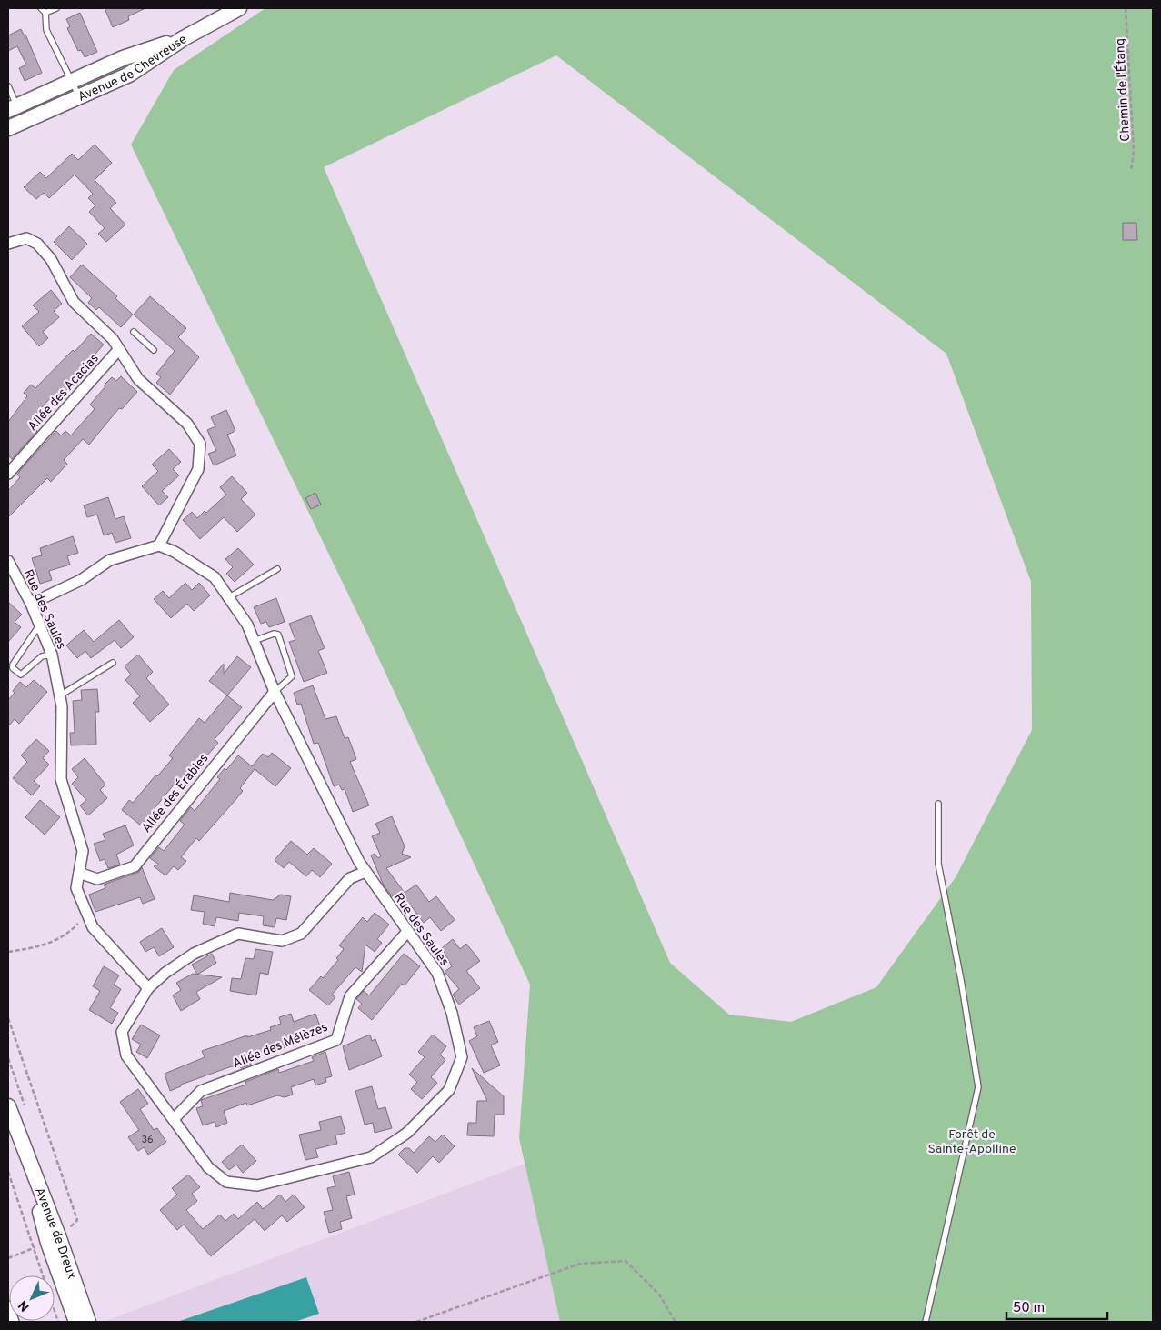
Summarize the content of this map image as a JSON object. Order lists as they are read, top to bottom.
{
  "streets": {
    "street": [
      "Avenue de Chevreuse",
      "Allée des Acacias",
      "Rue des Saules",
      "Allée des Érables",
      "Allée des Mélèzes",
      "Avenue de Dreux"
    ],
    "path": ["Chemin de l'Étang"]
  },
  "crossings": [
    ["Rue des Saules", "Allée des Érables"],
    ["Rue des Saules", "Allée des Mélèzes"]
  ],
  "parks": ["Forêt de Sainte-Apolline"],
  "house_numbers": ["36"],
  "scale_bar": "50 m",
  "north": "bottom left"
}
